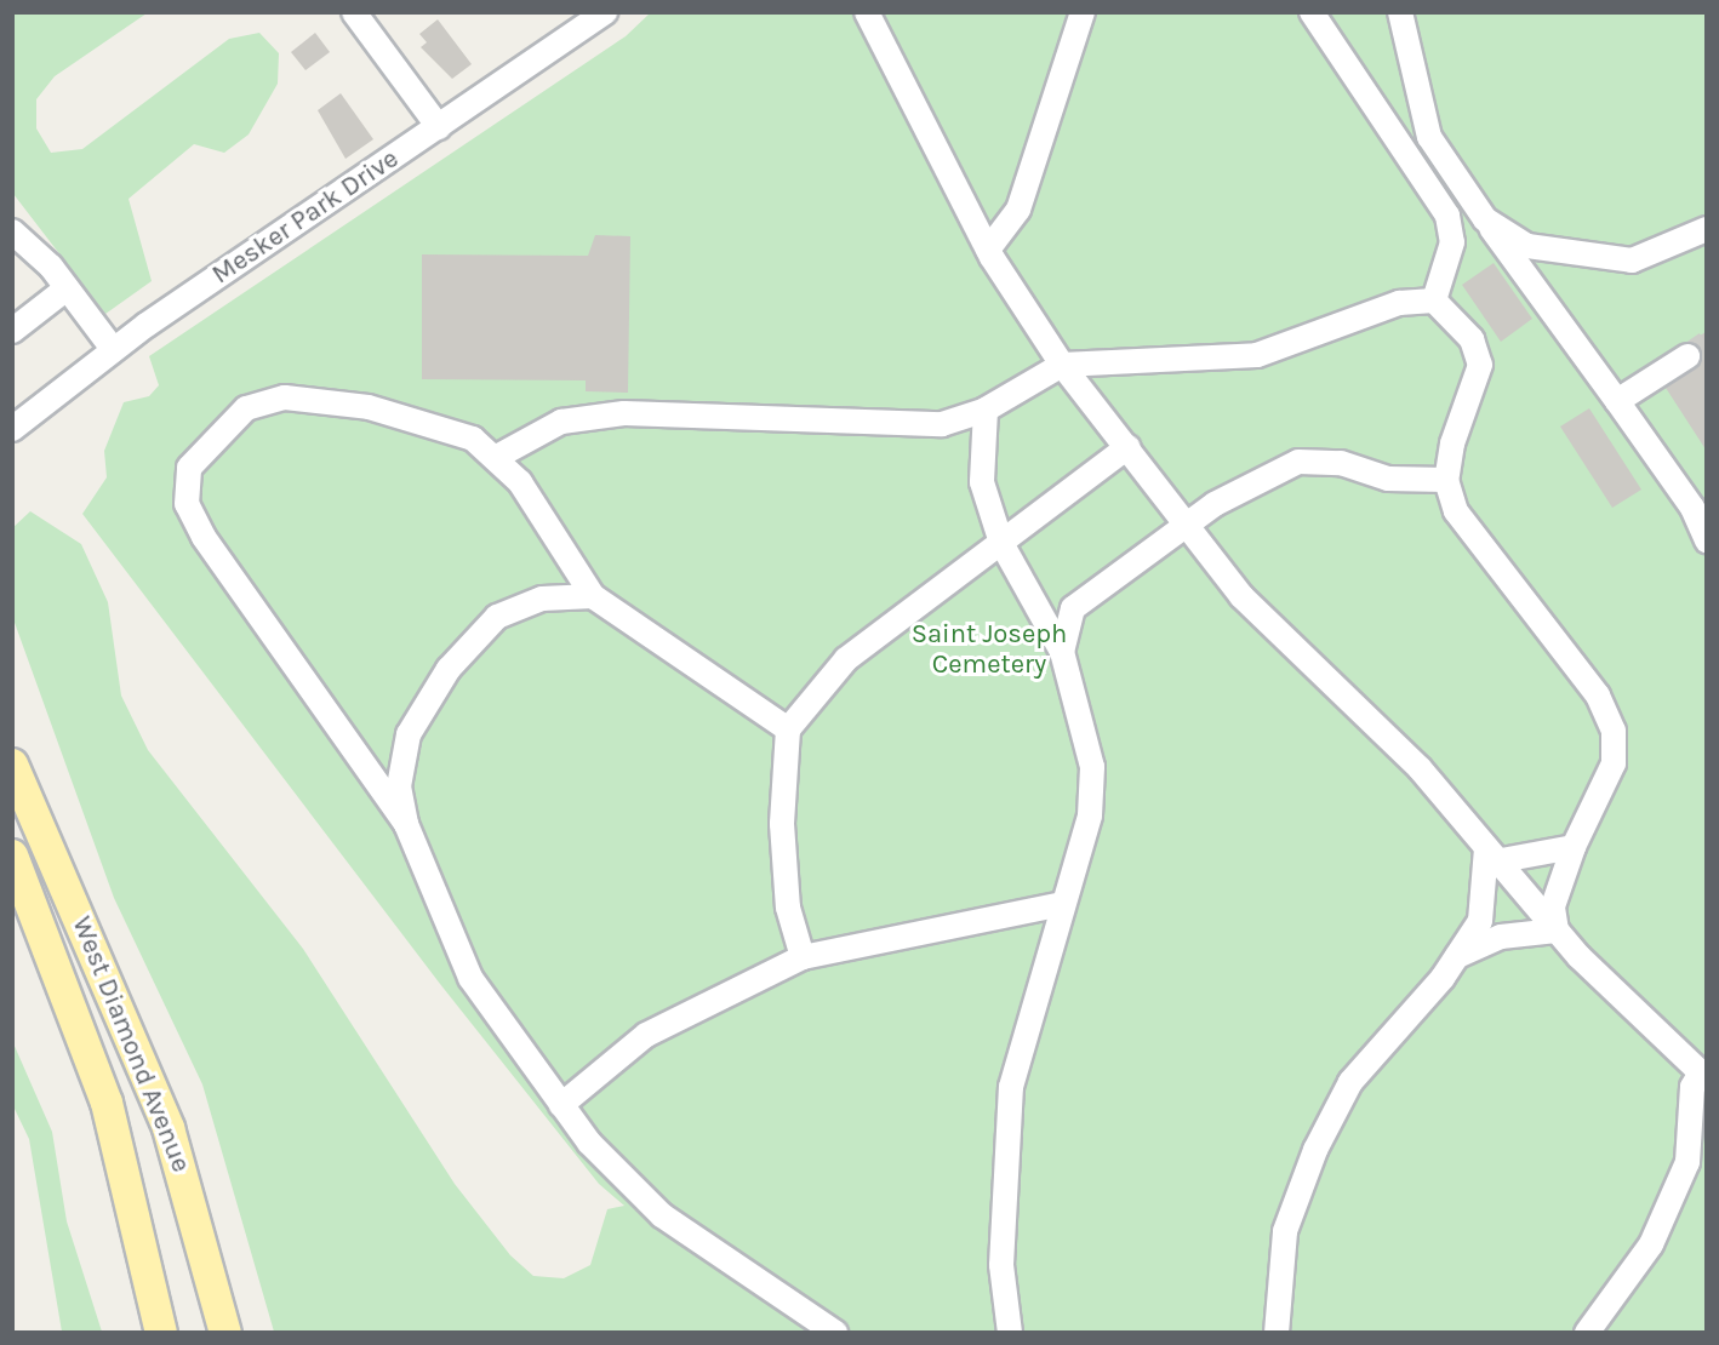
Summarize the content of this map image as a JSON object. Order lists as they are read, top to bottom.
{
  "streets": {
    "main road": ["West Diamond Avenue"],
    "street": ["Mesker Park Drive"]
  },
  "parks": ["Saint Joseph Cemetery"]
}
